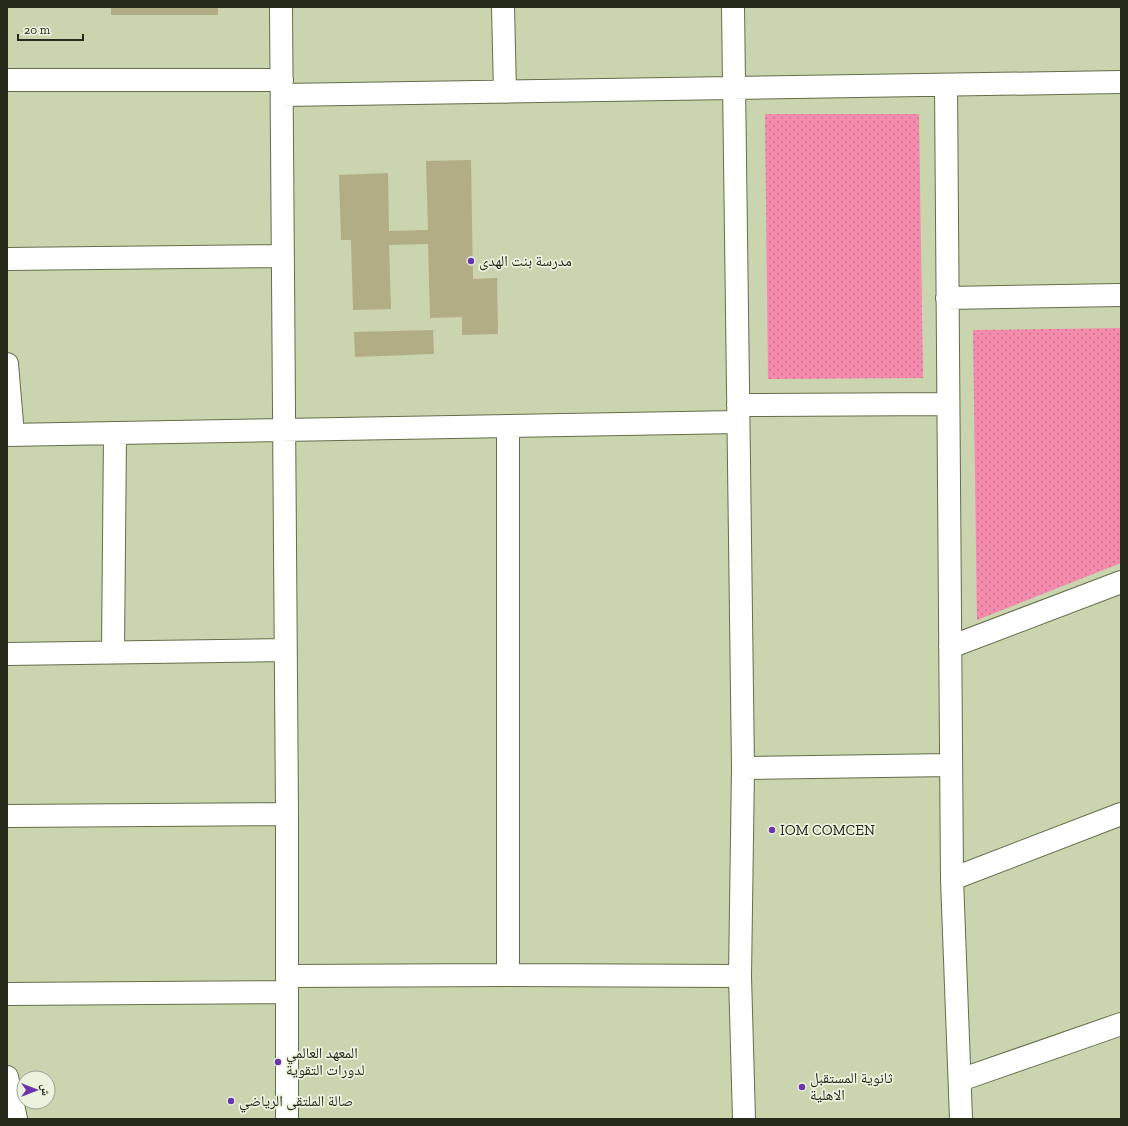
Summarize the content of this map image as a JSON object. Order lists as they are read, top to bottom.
{
  "places": [
    "مدرسة بنت الهدی",
    "IOM COMCEN",
    "المعهد العالمي لدورات التقوية",
    "ثانوية المستقبل الاهلية",
    "صالة الملتقى الرياضي"
  ],
  "scale_bar": "20 m",
  "north": "right"
}
